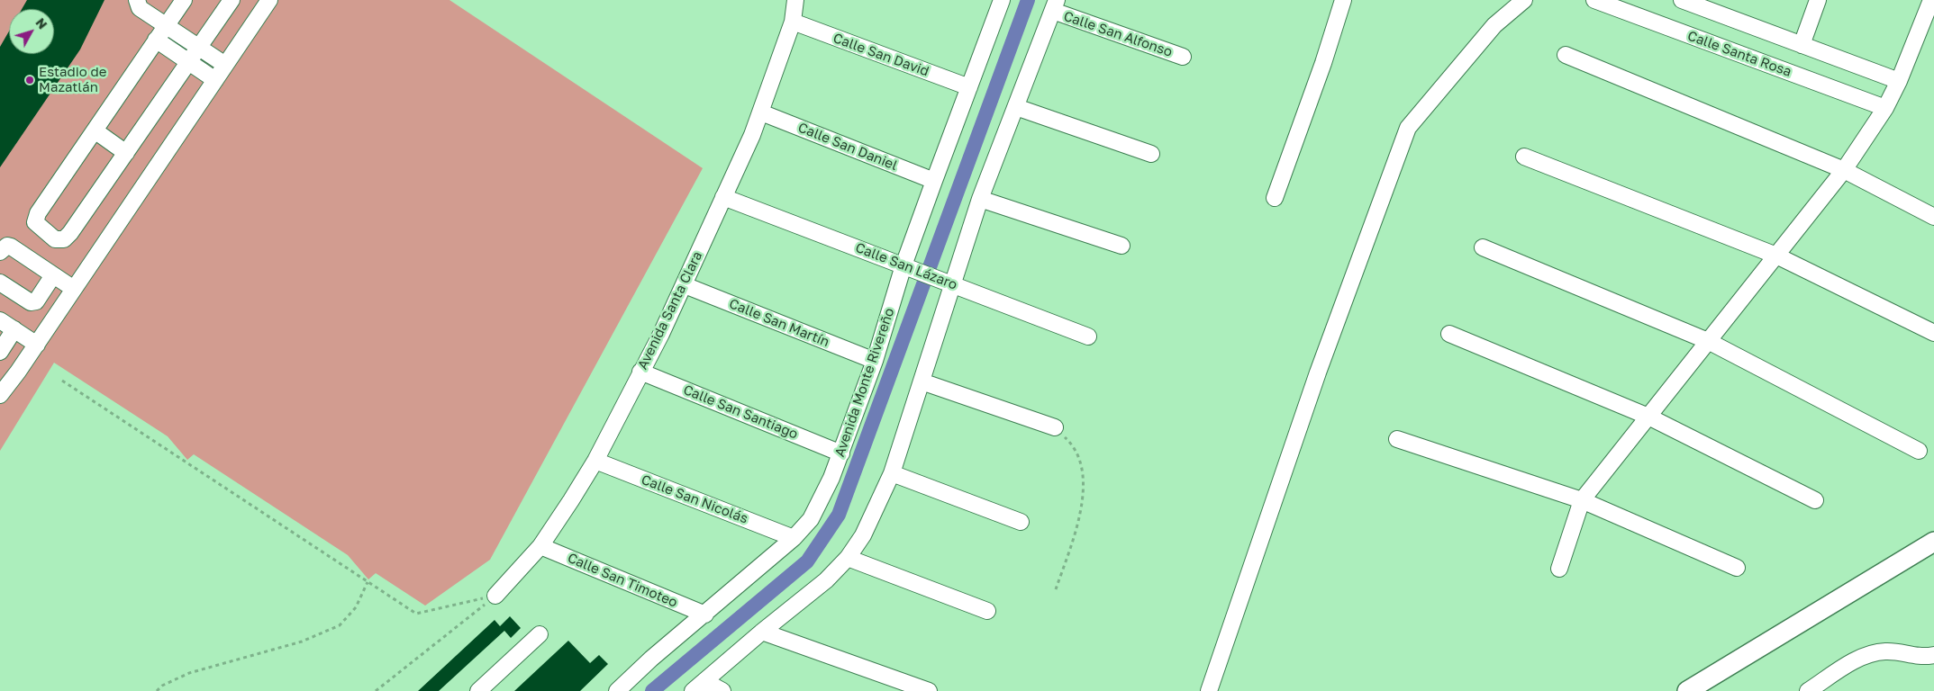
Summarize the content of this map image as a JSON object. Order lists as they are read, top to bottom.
{
  "streets": {
    "street": [
      "Calle San Alfonso",
      "Calle Santa Rosa",
      "Calle San David",
      "Calle San Daniel",
      "Calle San Lázaro",
      "Avenida Santa Clara",
      "Calle San Martín",
      "Avenida Monte Rivereño",
      "Calle San Santiago",
      "Calle San Nicolás",
      "Calle San Timoteo"
    ]
  },
  "crossings": [
    ["Calle San David", "Avenida Santa Clara"],
    ["Calle San David", "Avenida Monte Rivereño"],
    ["Calle San Daniel", "Avenida Santa Clara"],
    ["Calle San Daniel", "Avenida Monte Rivereño"],
    ["Calle San Lázaro", "Avenida Santa Clara"],
    ["Calle San Lázaro", "Avenida Monte Rivereño"],
    ["Avenida Santa Clara", "Calle San Martín"],
    ["Avenida Santa Clara", "Calle San Santiago"],
    ["Avenida Santa Clara", "Calle San Nicolás"],
    ["Avenida Santa Clara", "Calle San Timoteo"],
    ["Calle San Martín", "Avenida Monte Rivereño"],
    ["Avenida Monte Rivereño", "Calle San Santiago"],
    ["Avenida Monte Rivereño", "Calle San Nicolás"],
    ["Avenida Monte Rivereño", "Calle San Timoteo"]
  ],
  "places": ["Estadio de Mazatlán"],
  "north": "top right"
}
